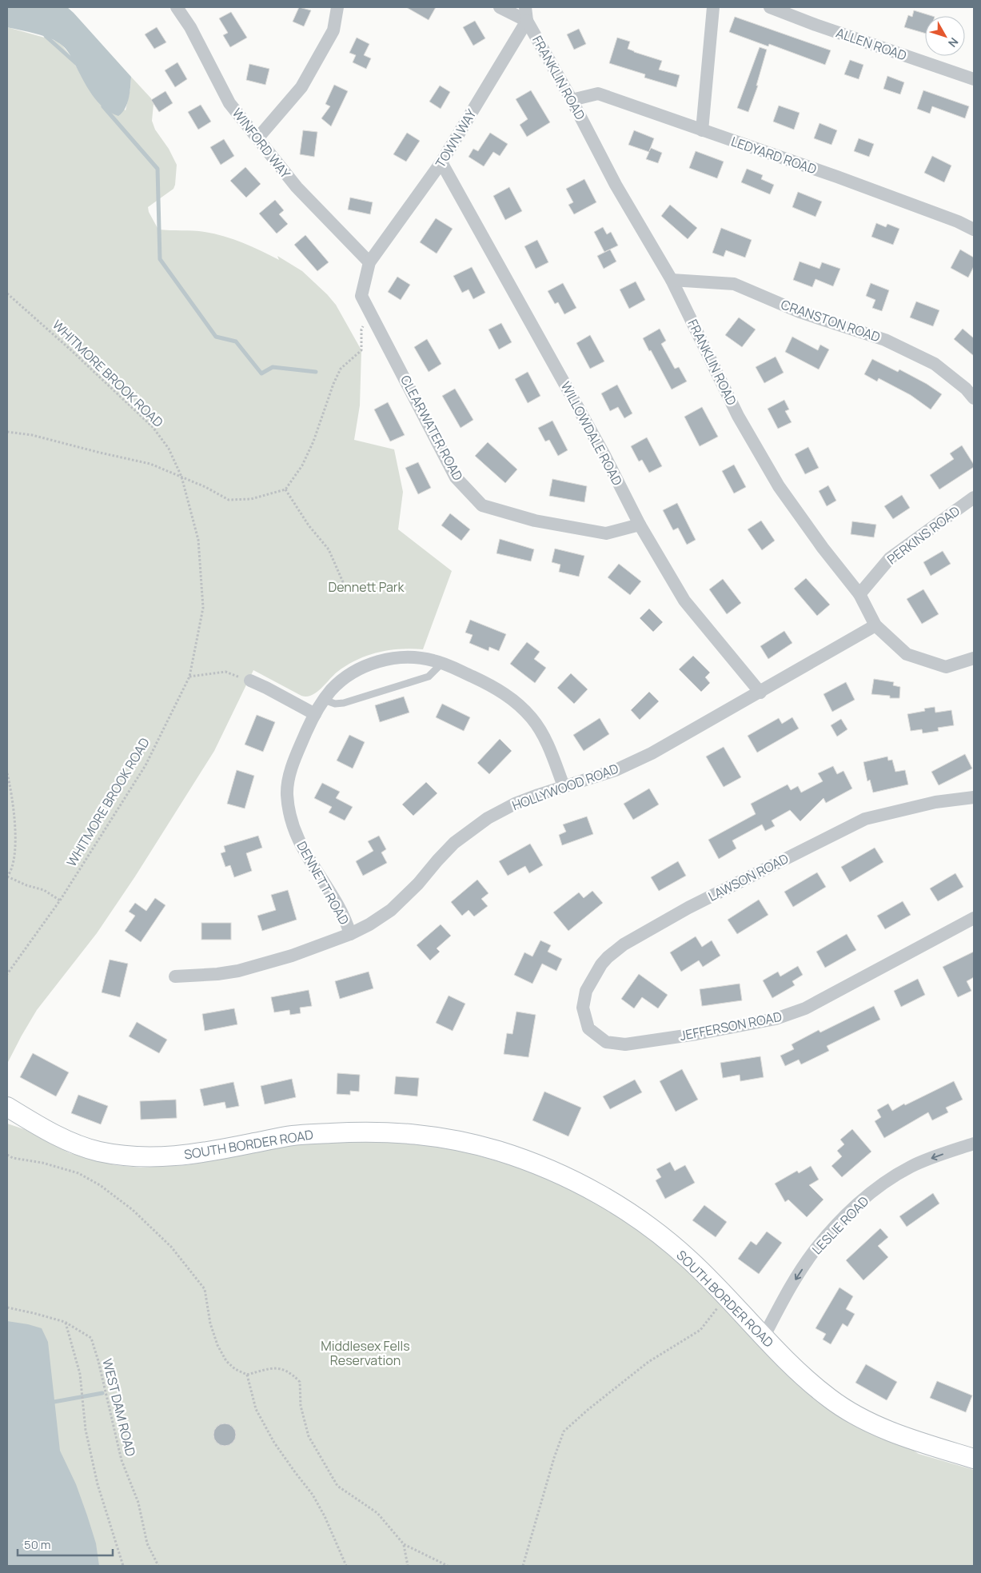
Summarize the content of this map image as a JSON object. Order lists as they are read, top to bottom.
{
  "streets": {
    "main road": ["SOUTH BORDER ROAD"],
    "street": [
      "ALLEN ROAD",
      "FRANKLIN ROAD",
      "TOWN WAY",
      "WINFORD WAY",
      "LEDYARD ROAD",
      "CRANSTON ROAD",
      "CLEARWATER ROAD",
      "WILLOWDALE ROAD",
      "PERKINS ROAD",
      "HOLLYWOOD ROAD",
      "LAWSON ROAD",
      "DENNETT ROAD",
      "JEFFERSON ROAD",
      "LESLIE ROAD"
    ],
    "path": ["WHITMORE BROOK ROAD", "WEST DAM ROAD"]
  },
  "crossings": [
    ["FRANKLIN ROAD", "TOWN WAY"],
    ["FRANKLIN ROAD", "LEDYARD ROAD"],
    ["FRANKLIN ROAD", "CRANSTON ROAD"],
    ["FRANKLIN ROAD", "PERKINS ROAD"],
    ["FRANKLIN ROAD", "HOLLYWOOD ROAD"],
    ["TOWN WAY", "WINFORD WAY"],
    ["TOWN WAY", "CLEARWATER ROAD"],
    ["TOWN WAY", "WILLOWDALE ROAD"],
    ["WINFORD WAY", "CLEARWATER ROAD"],
    ["CLEARWATER ROAD", "WILLOWDALE ROAD"],
    ["WILLOWDALE ROAD", "HOLLYWOOD ROAD"],
    ["HOLLYWOOD ROAD", "DENNETT ROAD"],
    ["LAWSON ROAD", "JEFFERSON ROAD"],
    ["SOUTH BORDER ROAD", "LESLIE ROAD"]
  ],
  "one_way": ["LESLIE ROAD"],
  "parks": ["Dennett Park", "Middlesex Fells Reservation"],
  "scale_bar": "50 m",
  "north": "bottom right"
}
